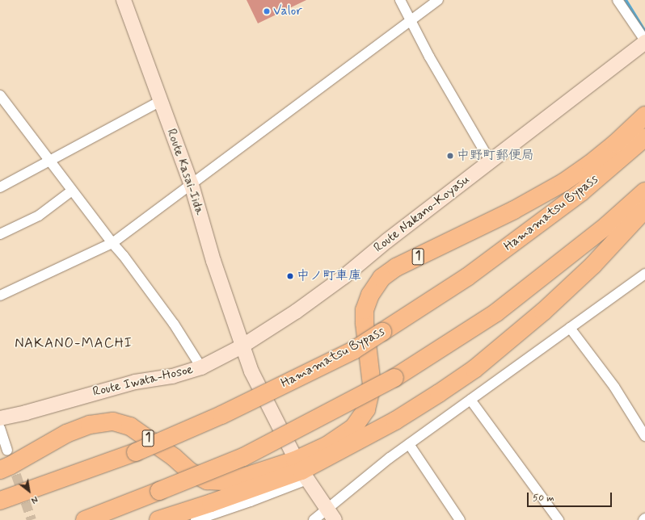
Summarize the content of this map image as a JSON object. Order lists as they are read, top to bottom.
{
  "streets": {
    "highway": ["Hamamatsu Bypass", "1"],
    "main road": ["Route Kasai-Iida", "Route Nakano-Koyasu", "Route Iwata-Hosoe"]
  },
  "crossings": [
    ["Route Kasai-Iida", "Route Nakano-Koyasu"],
    ["Route Kasai-Iida", "Route Iwata-Hosoe"],
    ["Route Nakano-Koyasu", "Route Iwata-Hosoe"]
  ],
  "districts": ["NAKANO-MACHI"],
  "places": ["Valor", "中野町郵便局", "中ノ町車庫"],
  "scale_bar": "50 m",
  "north": "bottom right"
}
